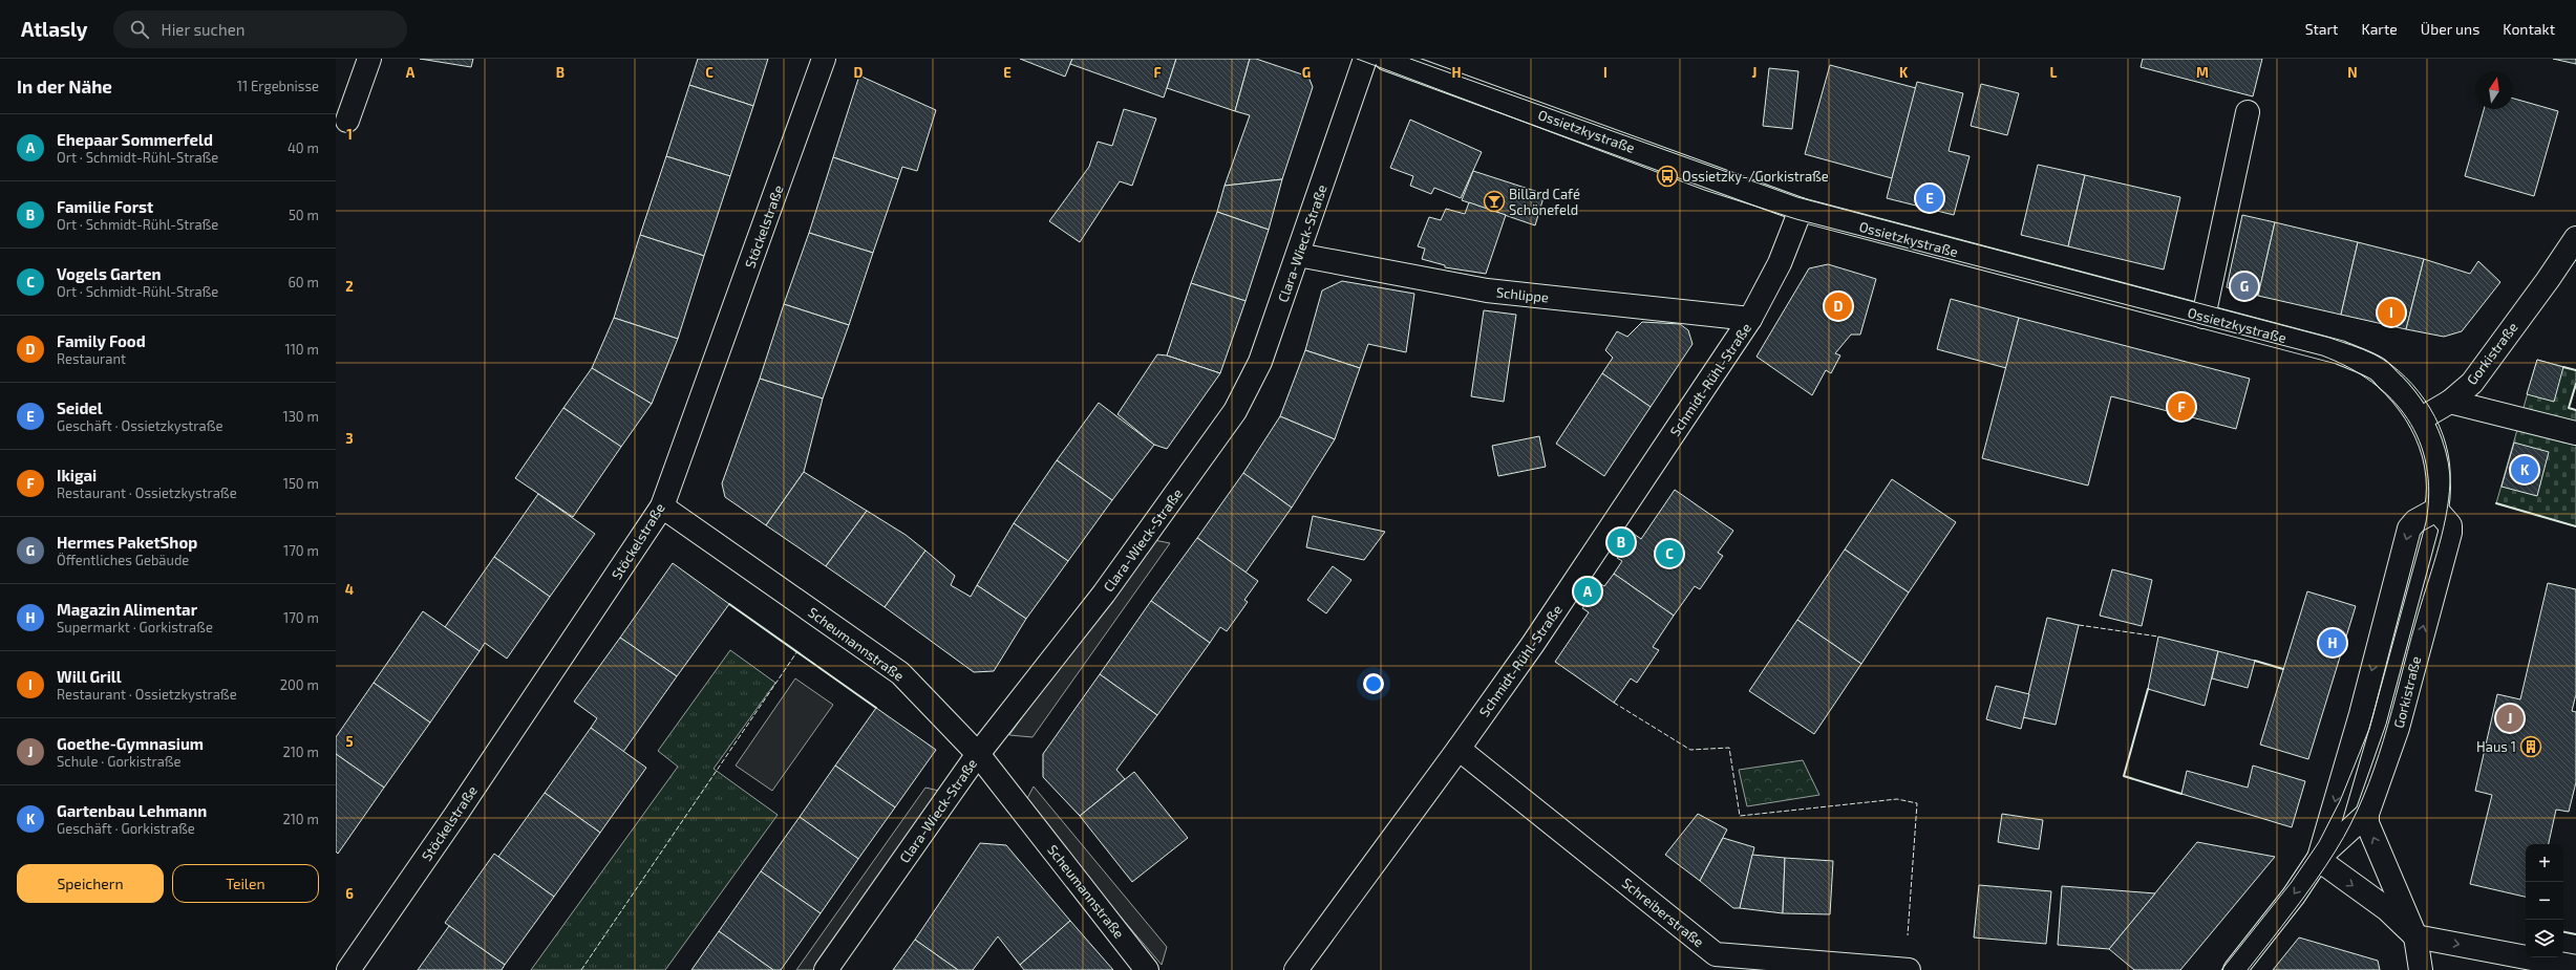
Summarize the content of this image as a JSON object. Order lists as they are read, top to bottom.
{
  "streets": {
    "street": [
      "Ossietzkystraße",
      "Stöckelstraße",
      "Clara-Wieck-Straße",
      "Schlippe",
      "Gorkistraße",
      "Schmidt-Rühl-Straße",
      "Scheumannstraße",
      "Schreiberstraße"
    ]
  },
  "crossings": [
    ["Ossietzkystraße", "Gorkistraße"],
    ["Ossietzkystraße", "Schmidt-Rühl-Straße"],
    ["Stöckelstraße", "Scheumannstraße"],
    ["Clara-Wieck-Straße", "Schlippe"],
    ["Clara-Wieck-Straße", "Scheumannstraße"],
    ["Schlippe", "Schmidt-Rühl-Straße"],
    ["Schmidt-Rühl-Straße", "Schreiberstraße"]
  ],
  "places": {
    "bus stop": ["Ossietzky-/Gorkistraße"],
    "bar": ["Billard Café Schönefeld"],
    "building": ["Haus 1"]
  },
  "north": "top",
  "page": {
    "header": "Atlasly",
    "search": "Hier suchen",
    "nav": [
      "Start",
      "Karte",
      "Über uns",
      "Kontakt"
    ],
    "heading": ["In der Nähe", "11 Ergebnisse"],
    "list": [
      {
        "mark": "A",
        "name": "Ehepaar Sommerfeld",
        "note": "Ort · Schmidt-Rühl-Straße",
        "value": "40 m"
      },
      {
        "mark": "B",
        "name": "Familie Forst",
        "note": "Ort · Schmidt-Rühl-Straße",
        "value": "50 m"
      },
      {
        "mark": "C",
        "name": "Vogels Garten",
        "note": "Ort · Schmidt-Rühl-Straße",
        "value": "60 m"
      },
      {
        "mark": "D",
        "name": "Family Food",
        "note": "Restaurant",
        "value": "110 m"
      },
      {
        "mark": "E",
        "name": "Seidel",
        "note": "Geschäft · Ossietzkystraße",
        "value": "130 m"
      },
      {
        "mark": "F",
        "name": "Ikigai",
        "note": "Restaurant · Ossietzkystraße",
        "value": "150 m"
      },
      {
        "mark": "G",
        "name": "Hermes PaketShop",
        "note": "Öffentliches Gebäude",
        "value": "170 m"
      },
      {
        "mark": "H",
        "name": "Magazin Alimentar",
        "note": "Supermarkt · Gorkistraße",
        "value": "170 m"
      },
      {
        "mark": "I",
        "name": "Will Grill",
        "note": "Restaurant · Ossietzkystraße",
        "value": "200 m"
      },
      {
        "mark": "J",
        "name": "Goethe-Gymnasium",
        "note": "Schule · Gorkistraße",
        "value": "210 m"
      },
      {
        "mark": "K",
        "name": "Gartenbau Lehmann",
        "note": "Geschäft · Gorkistraße",
        "value": "210 m"
      }
    ],
    "pins": [
      "E",
      "G",
      "D",
      "I",
      "F",
      "K",
      "B",
      "C",
      "A",
      "H",
      "J"
    ],
    "map_buttons": ["+", "−"],
    "buttons": ["Speichern", "Teilen"]
  },
  "grid": {
    "columns": [
      "A",
      "B",
      "C",
      "D",
      "E",
      "F",
      "G",
      "H",
      "I",
      "J",
      "K",
      "L",
      "M",
      "N"
    ],
    "rows": [
      "1",
      "2",
      "3",
      "4",
      "5",
      "6"
    ]
  }
}
